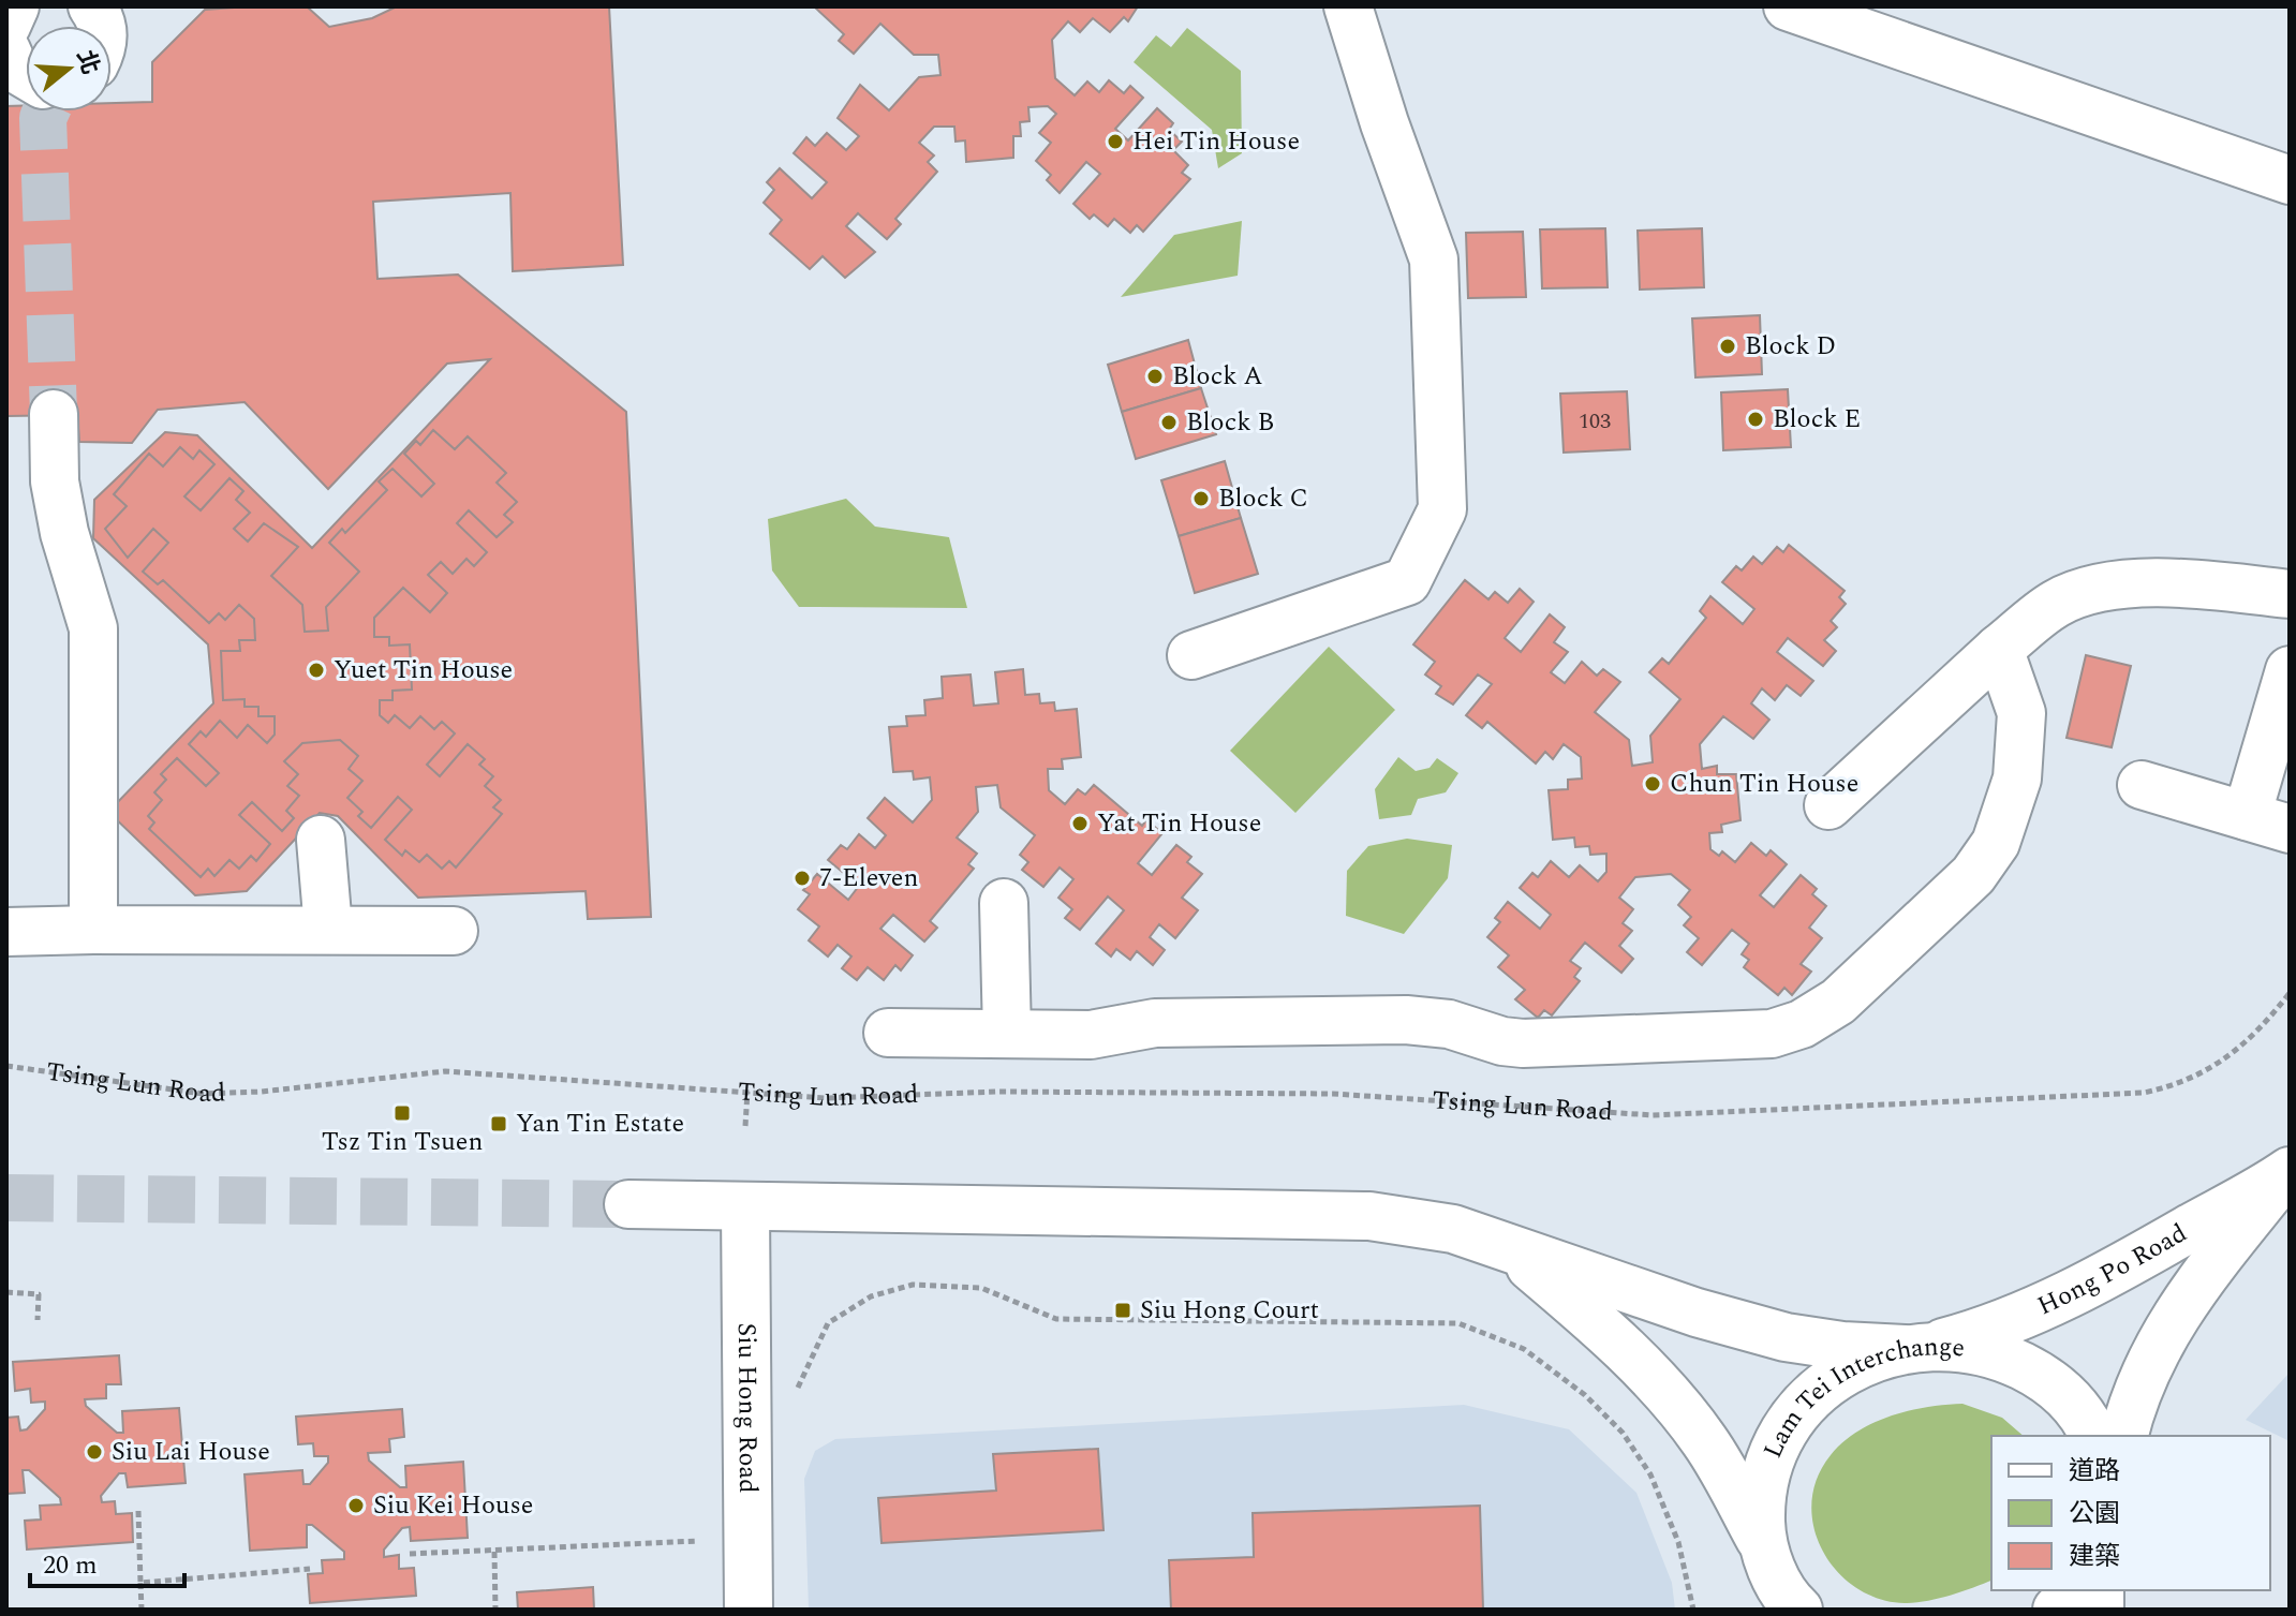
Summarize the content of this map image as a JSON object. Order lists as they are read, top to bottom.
{
  "streets": {
    "street": ["Hong Po Road", "Siu Hong Road", "Lam Tei Interchange"],
    "path": ["Tsing Lun Road"]
  },
  "crossings": [
    ["Hong Po Road", "Lam Tei Interchange"]
  ],
  "places": {
    "other": [
      "Hei Tin House",
      "Block D",
      "Block A",
      "Block E",
      "Block B",
      "Block C",
      "Yuet Tin House",
      "Chun Tin House",
      "Yat Tin House",
      "7-Eleven",
      "Siu Lai House",
      "Siu Kei House"
    ],
    "transit": ["Tsz Tin Tsuen", "Yan Tin Estate", "Siu Hong Court"]
  },
  "house_numbers": ["103"],
  "legend": ["道路", "公園", "建築"],
  "scale_bar": "20 m",
  "north": "right"
}
